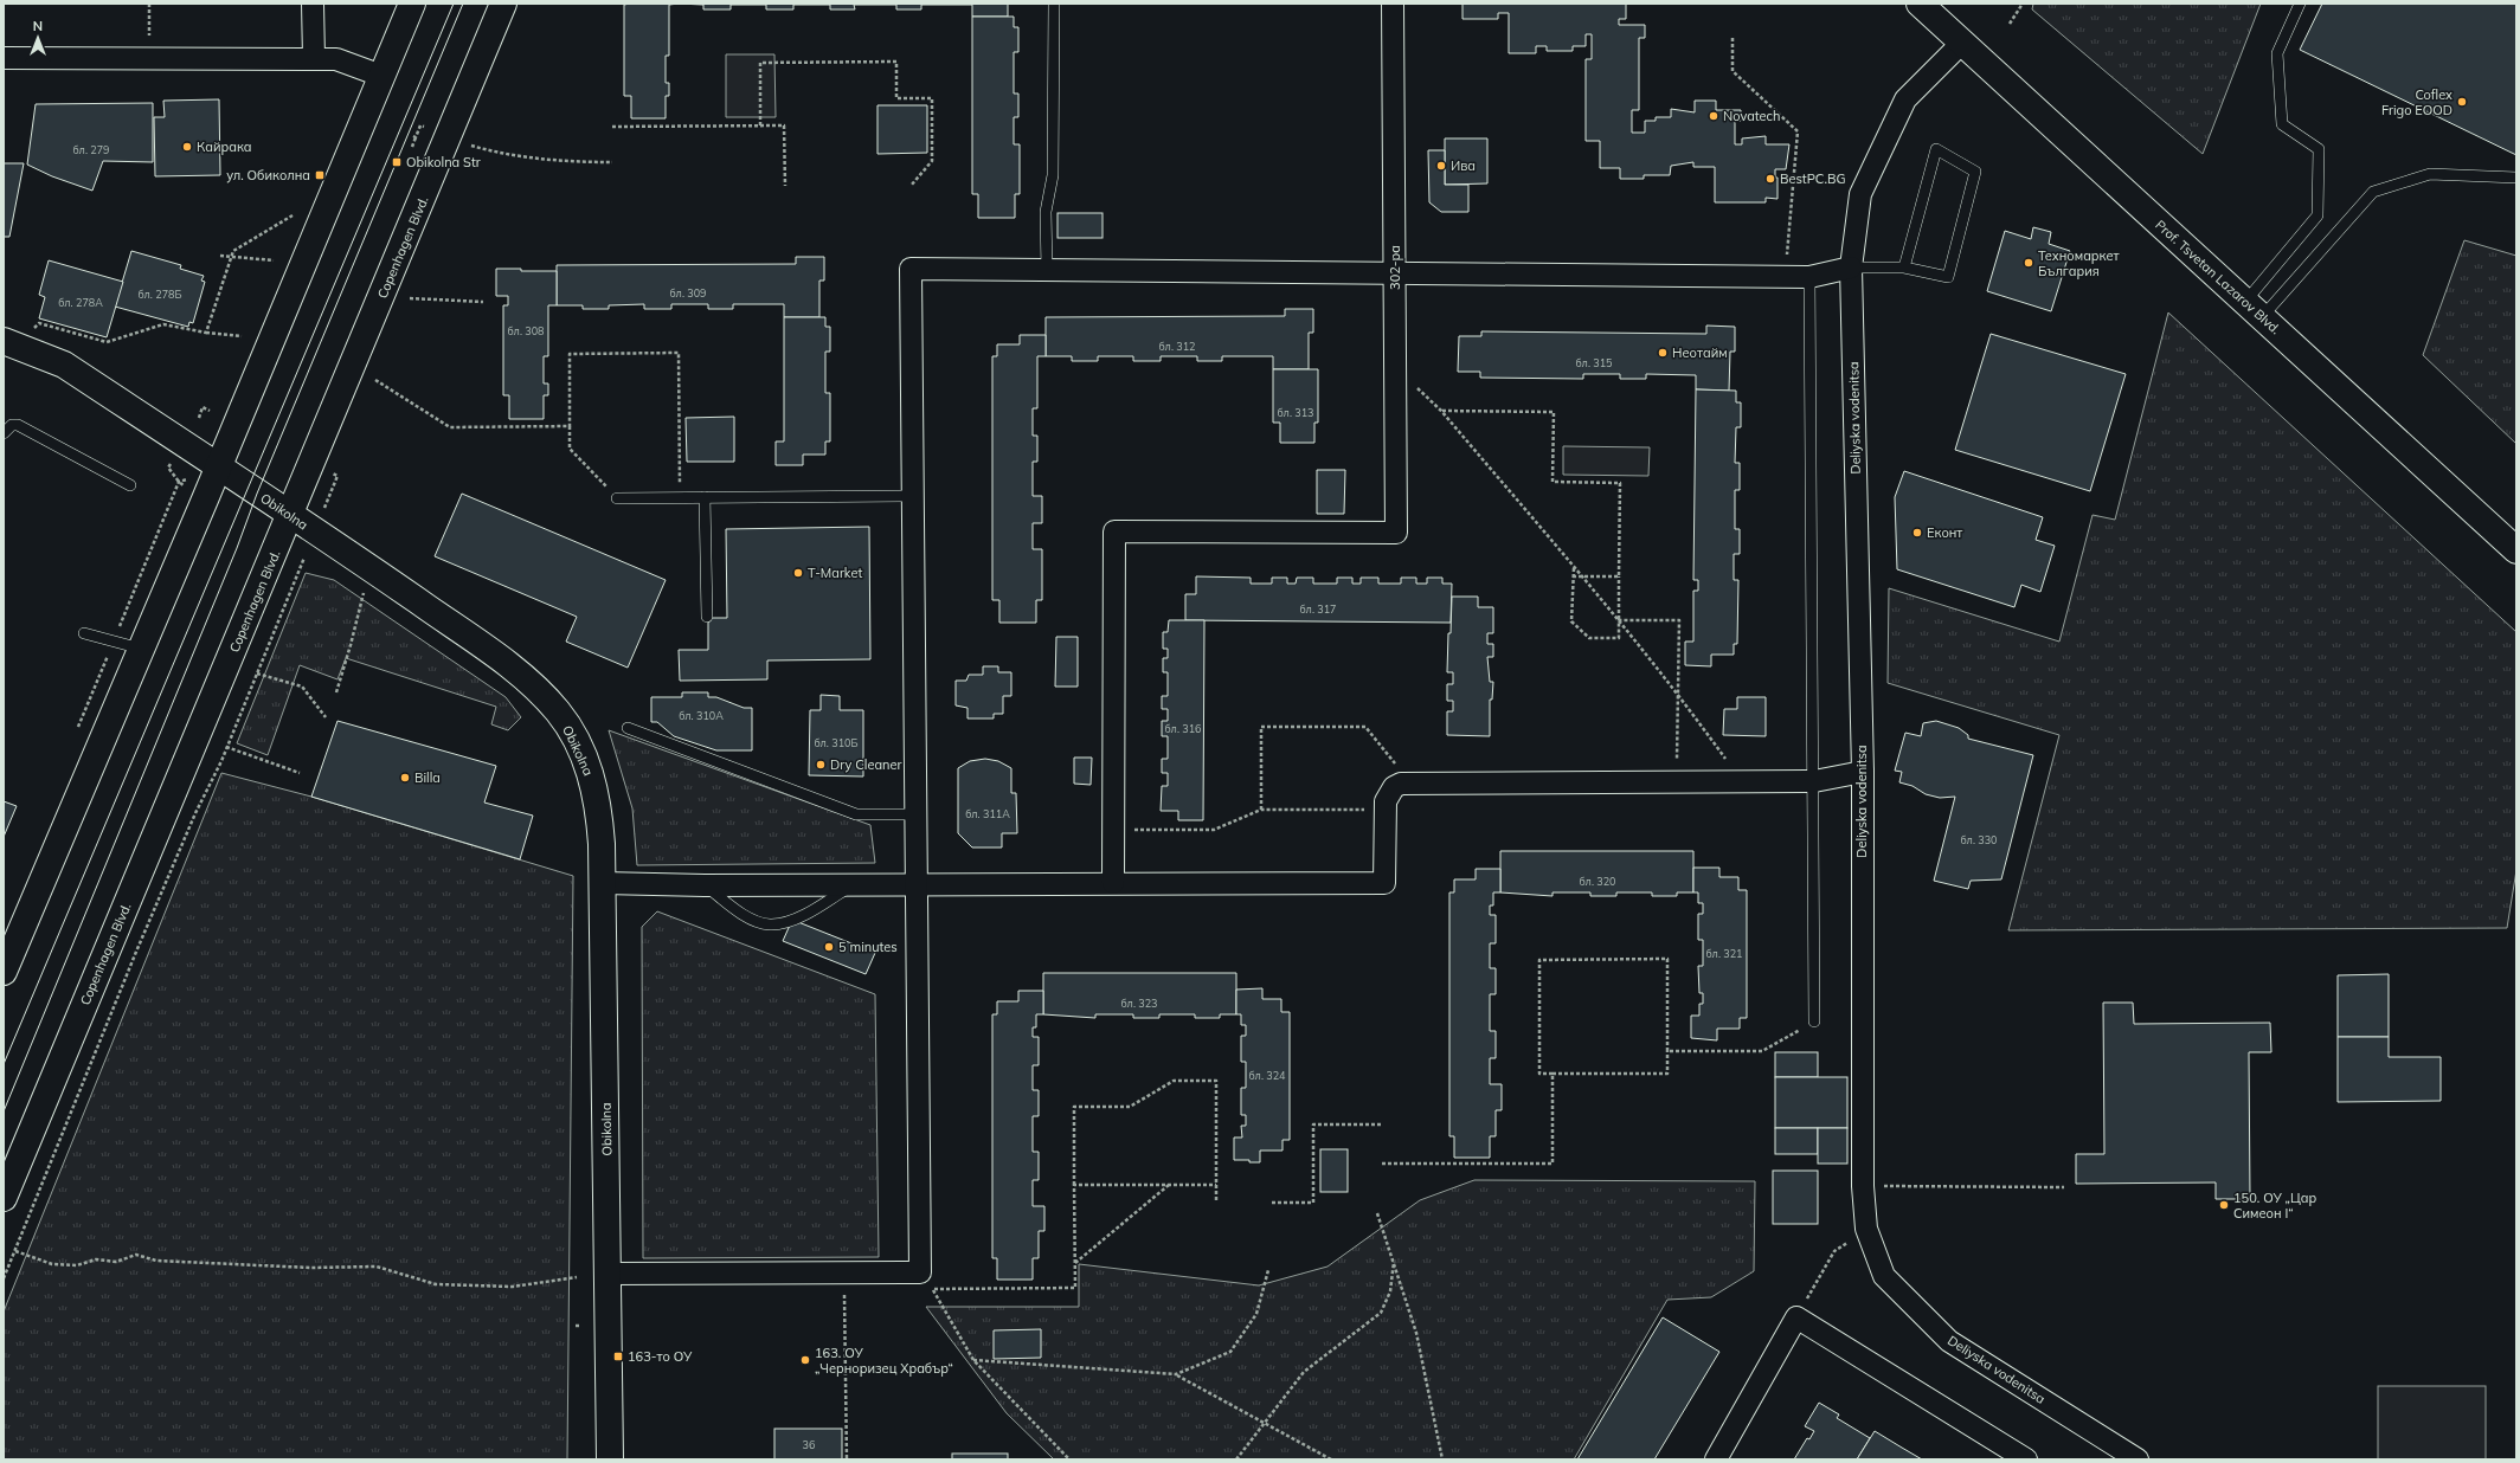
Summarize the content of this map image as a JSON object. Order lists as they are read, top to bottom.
{
  "streets": {
    "main road": ["Copenhagen Blvd.", "Prof. Tsvetan Lazarov Blvd.", "Obikolna"],
    "street": ["302-ра", "Deliyska vodenitsa"]
  },
  "crossings": [
    ["Copenhagen Blvd.", "Obikolna"],
    ["Prof. Tsvetan Lazarov Blvd.", "Deliyska vodenitsa"]
  ],
  "places": {
    "other": [
      "Coflex Frigo EOOD",
      "Novatech",
      "Кайрака",
      "Ива",
      "BestPC.BG",
      "Техномаркет България",
      "Неотайм",
      "Еконт",
      "T-Market",
      "Dry Cleaner",
      "Billa",
      "5 minutes",
      "150. ОУ „Цар Симеон I“",
      "163. ОУ „Черноризец Храбър“"
    ],
    "transit": ["Obikolna Str", "ул. Обиколна", "163-то ОУ"]
  },
  "house_numbers": [
    "бл. 279",
    "бл. 309",
    "бл. 278Б",
    "бл. 278А",
    "бл. 308",
    "бл. 312",
    "бл. 315",
    "бл. 313",
    "бл. 317",
    "бл. 310А",
    "бл. 316",
    "бл. 310Б",
    "бл. 311А",
    "бл. 330",
    "бл. 320",
    "бл. 321",
    "бл. 323",
    "бл. 324",
    "36"
  ],
  "north": "top"
}
